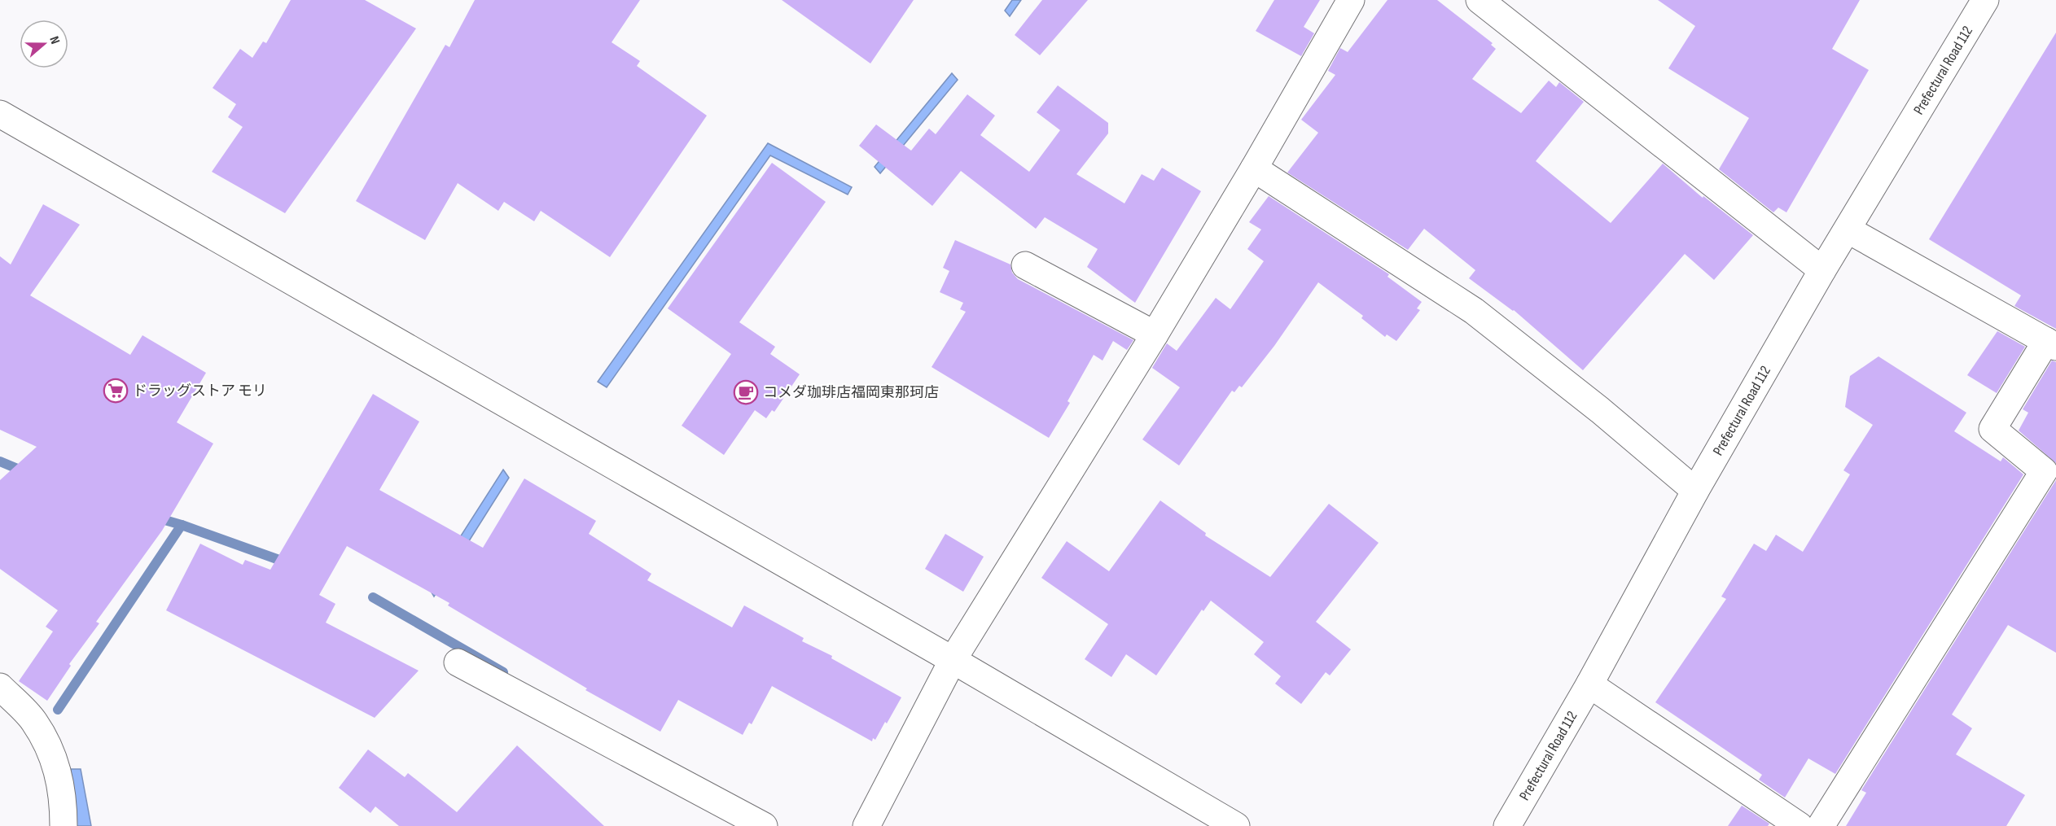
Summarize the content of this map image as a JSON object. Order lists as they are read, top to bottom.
{
  "streets": {
    "street": ["Prefectural Road 112"]
  },
  "places": {
    "supermarket": ["ドラッグストア モリ"],
    "cafe": ["コメダ珈琲店福岡東那珂店"]
  },
  "north": "right"
}
